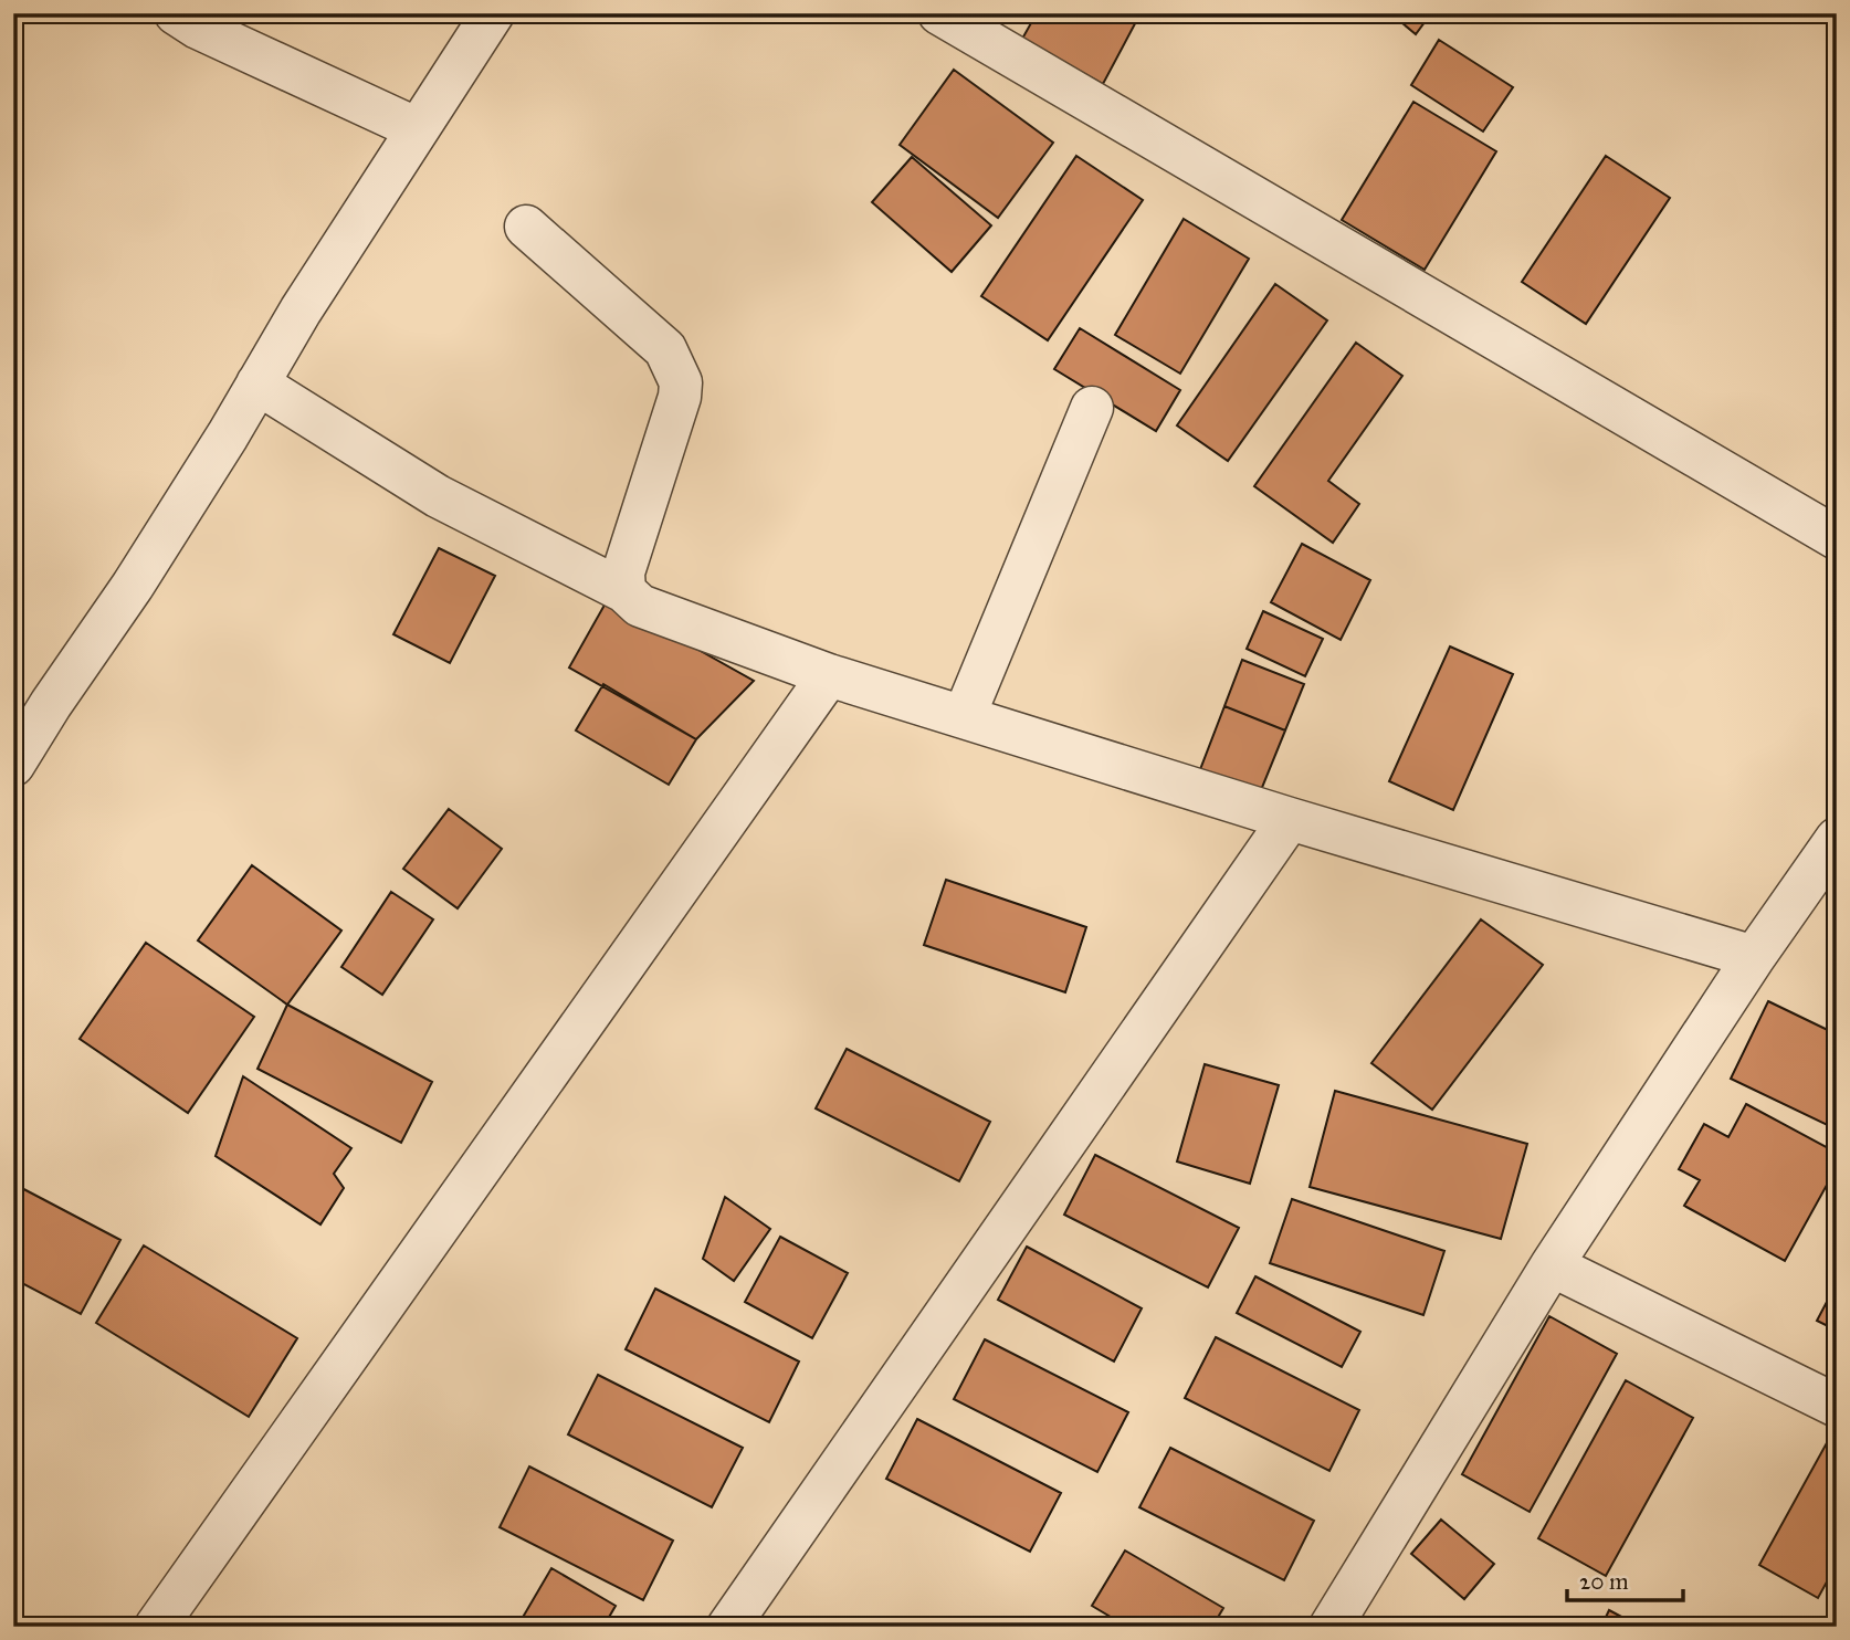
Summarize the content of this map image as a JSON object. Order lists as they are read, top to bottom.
{
  "scale_bar": "20 m"
}
